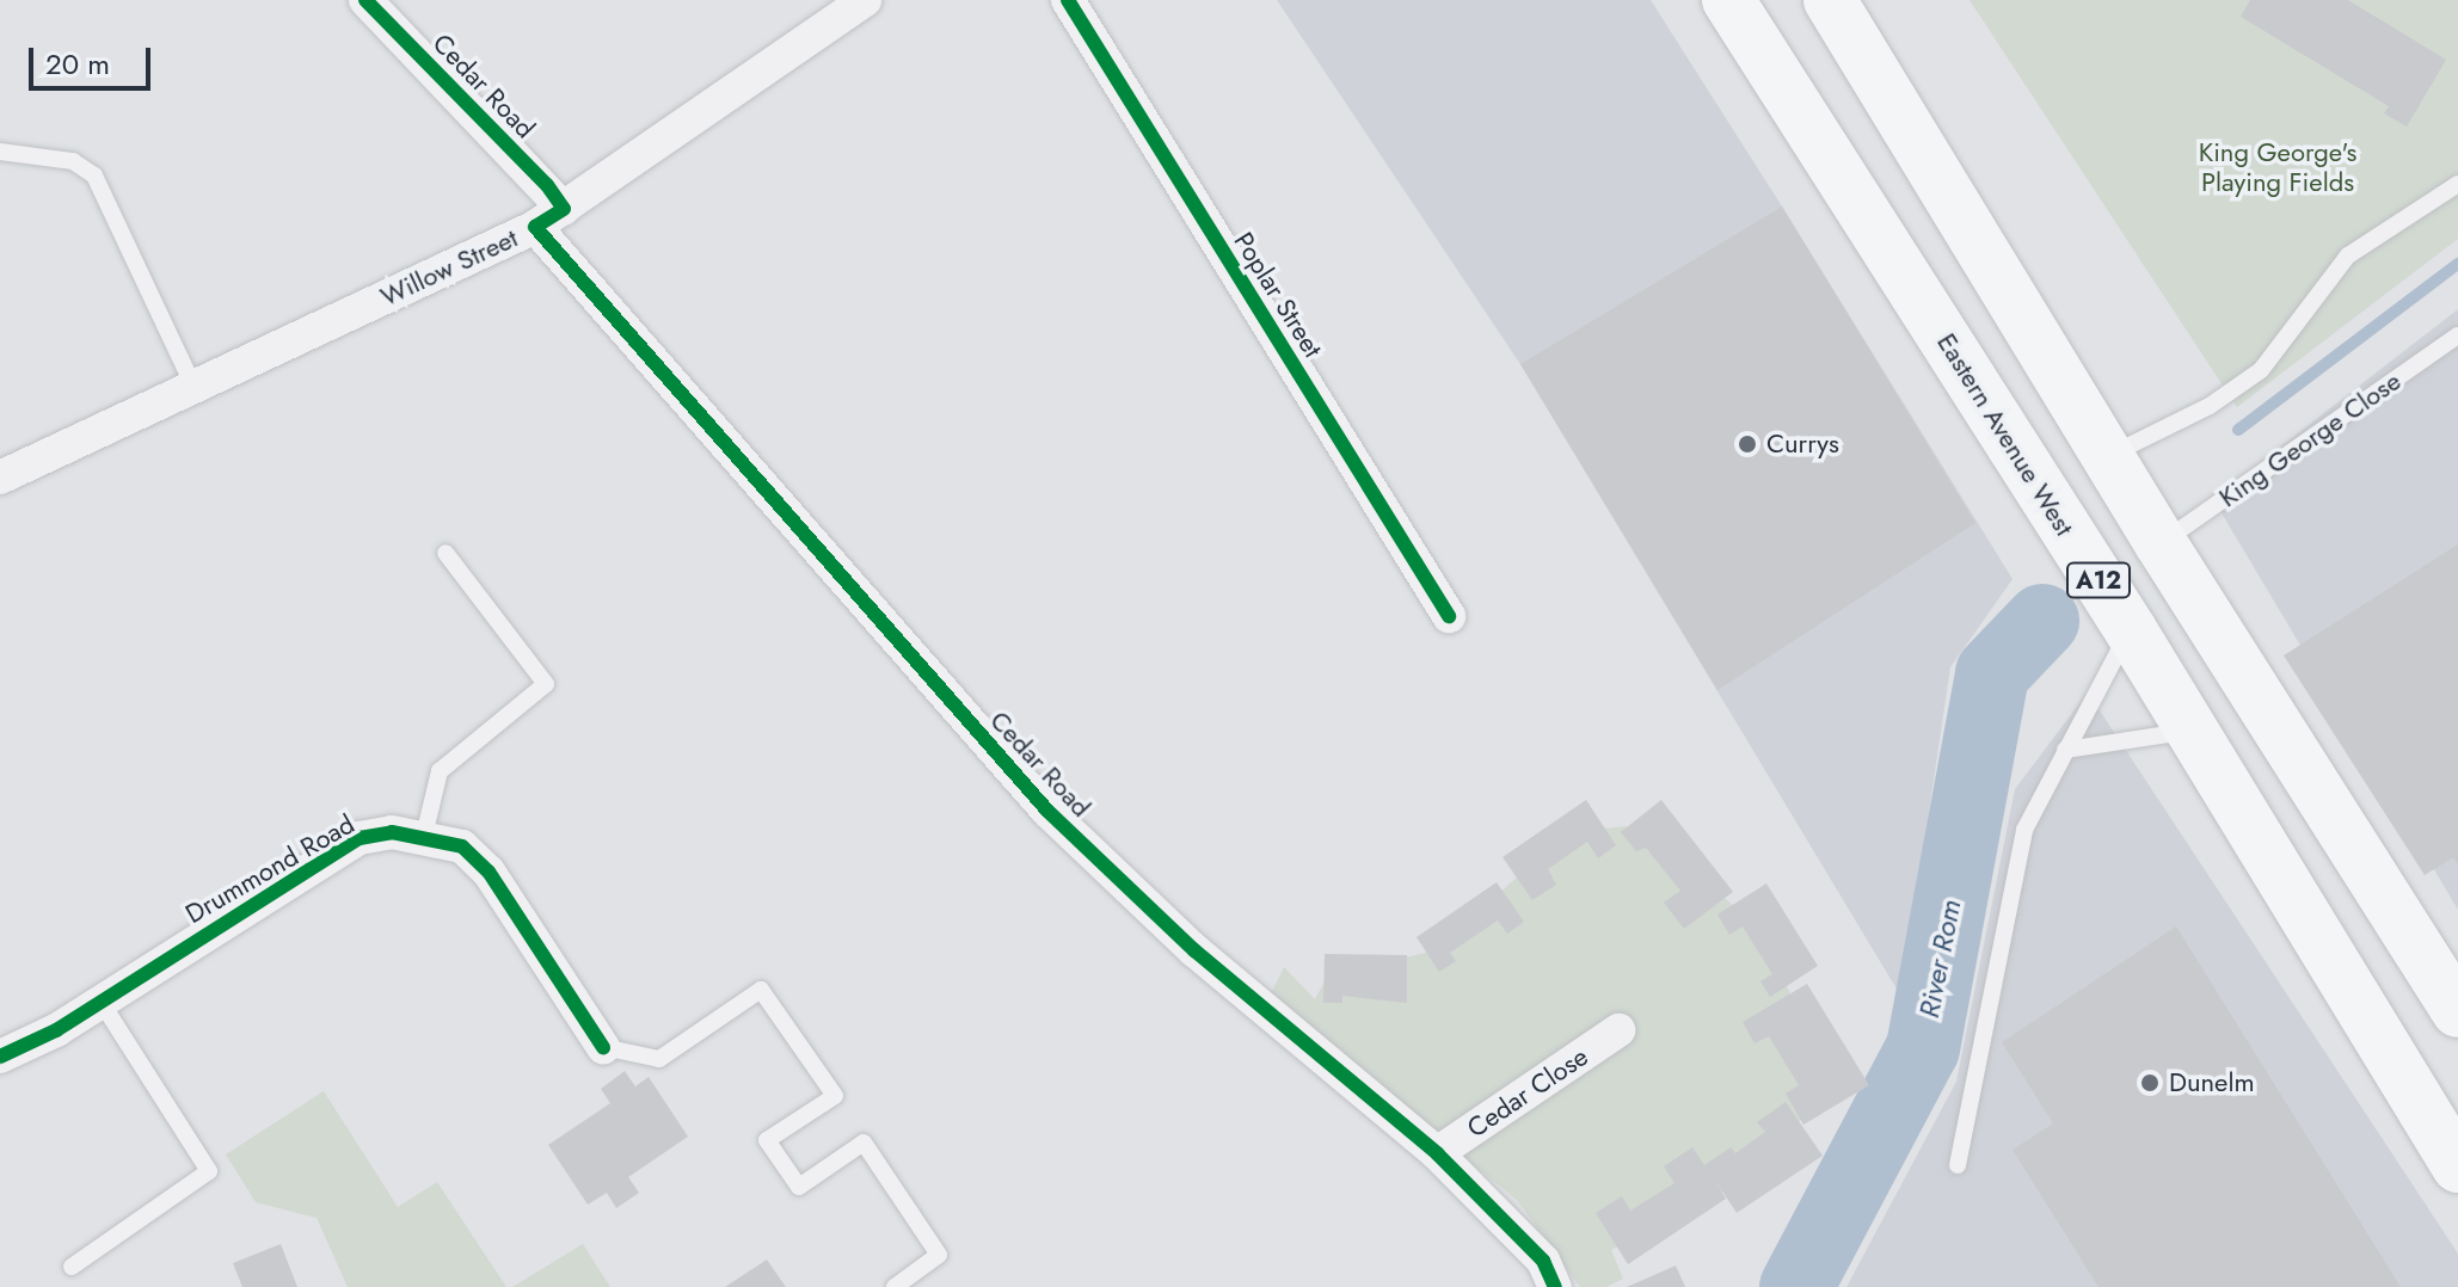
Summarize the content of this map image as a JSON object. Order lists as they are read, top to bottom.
{
  "streets": {
    "highway": ["Eastern Avenue West", "A12"],
    "street": [
      "Cedar Road",
      "Willow Street",
      "Poplar Street",
      "Drummond Road",
      "Cedar Close"
    ],
    "lane": ["King George Close"]
  },
  "crossings": [
    ["Cedar Road", "Willow Street"],
    ["Cedar Road", "Cedar Close"],
    ["King George Close", "A12"]
  ],
  "water": ["River Rom"],
  "parks": ["King George's Playing Fields"],
  "places": ["Currys", "Dunelm"],
  "scale_bar": "20 m"
}
